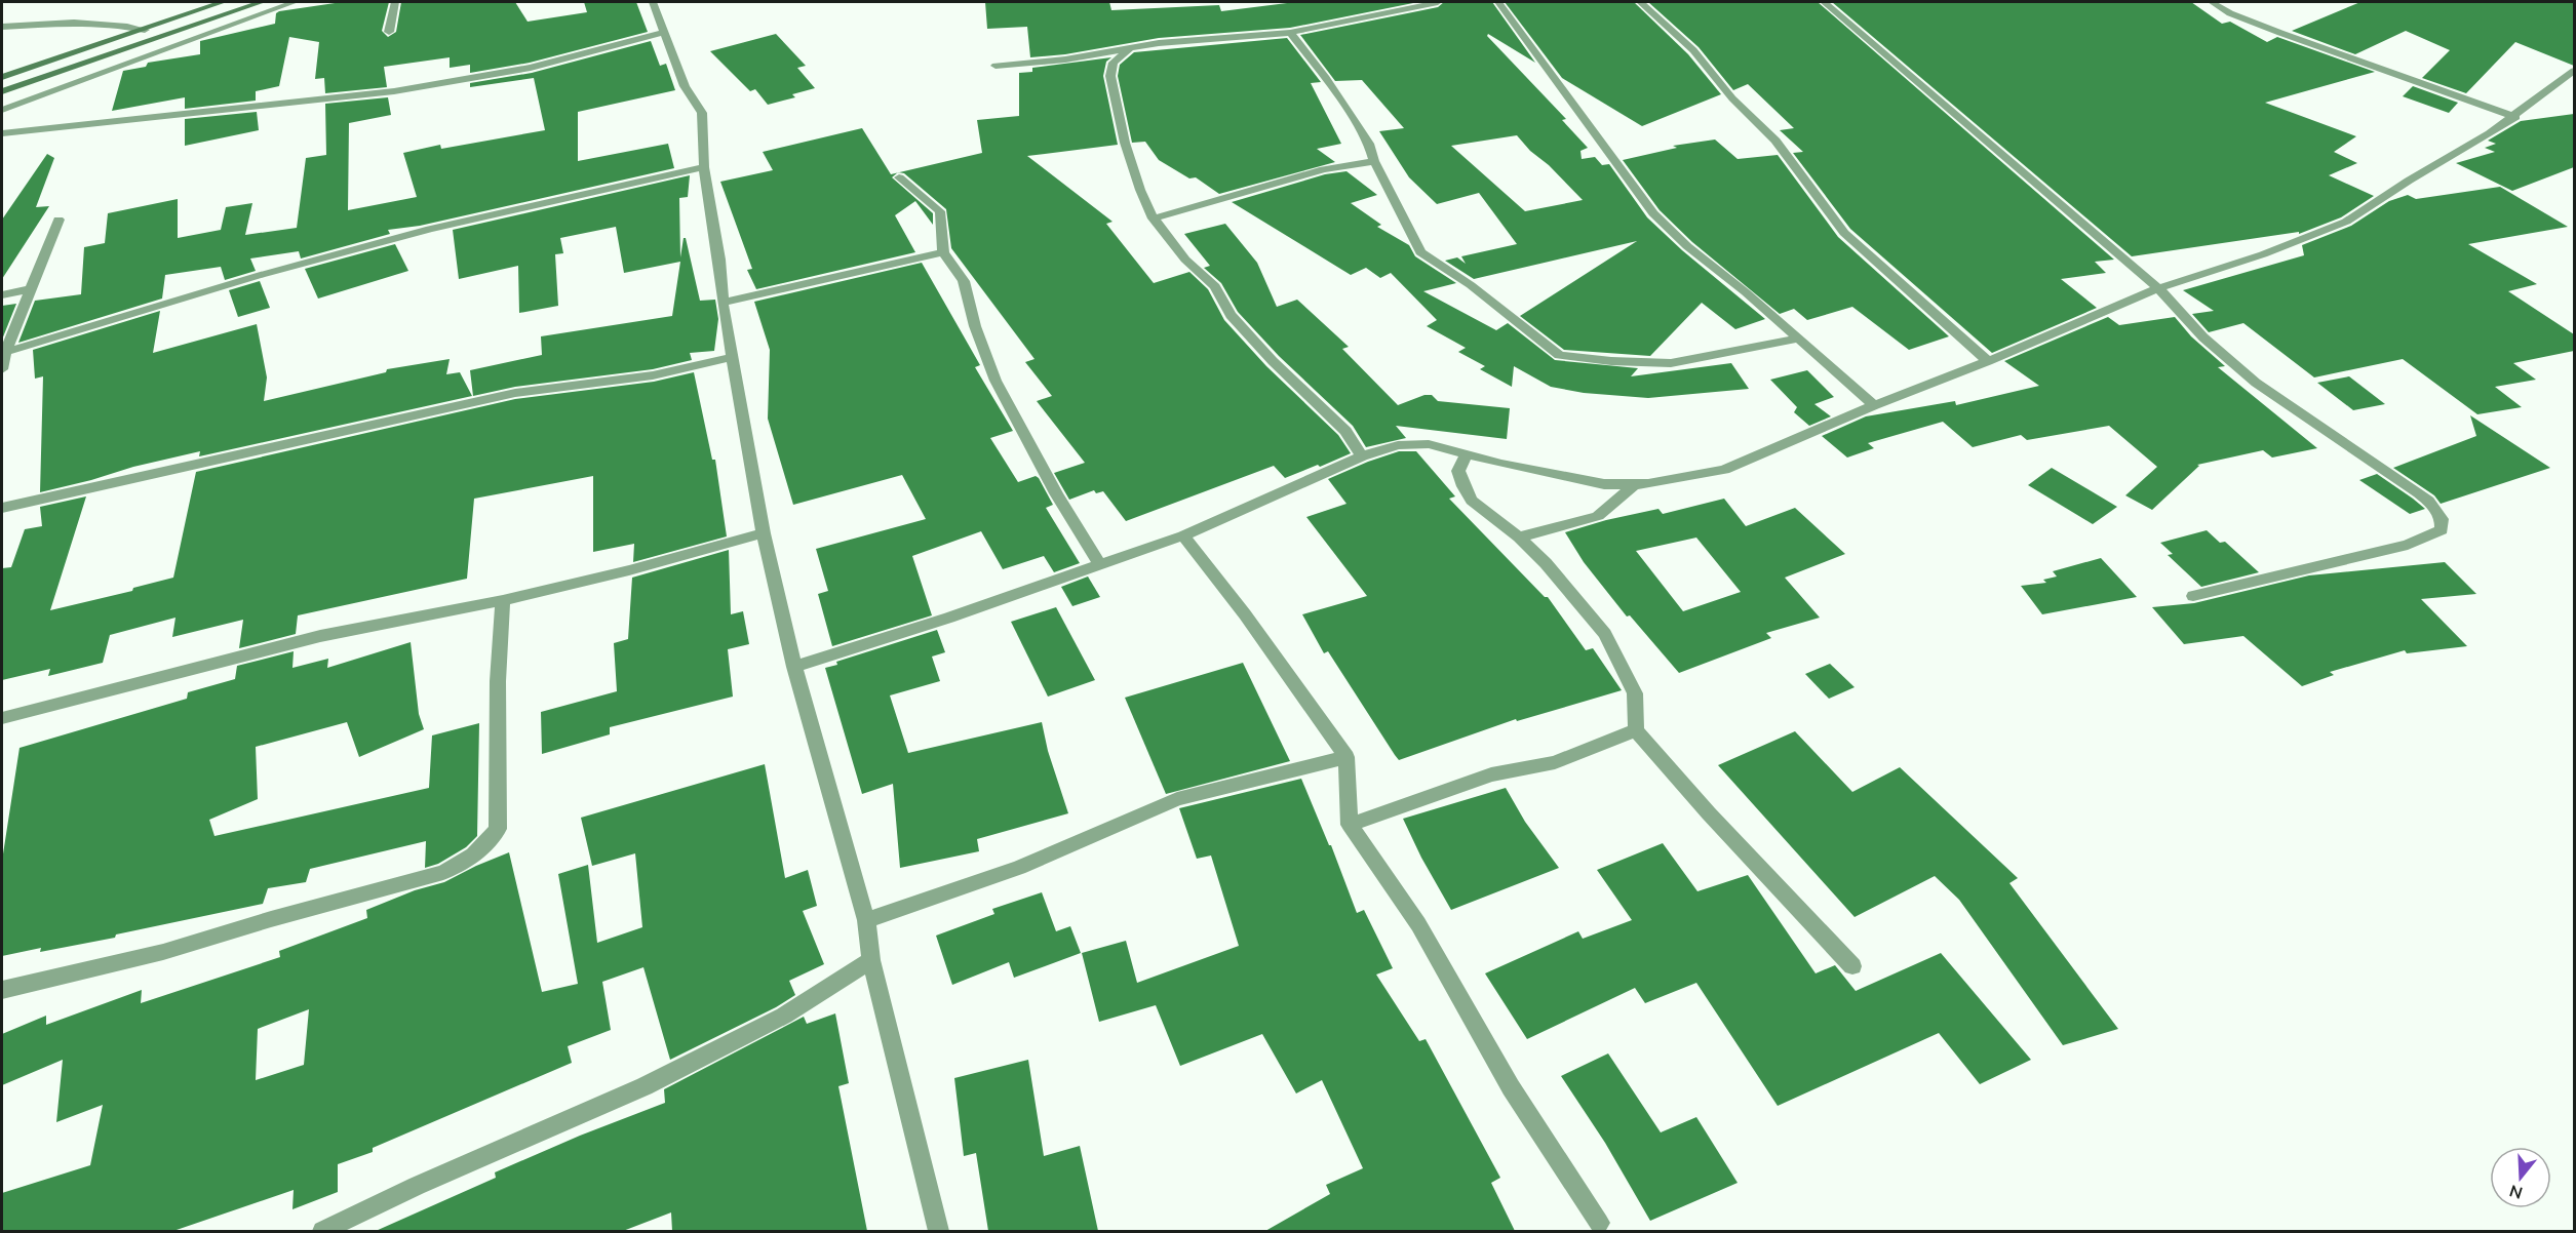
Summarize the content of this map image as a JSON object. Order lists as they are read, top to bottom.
{
  "north": "bottom"
}
